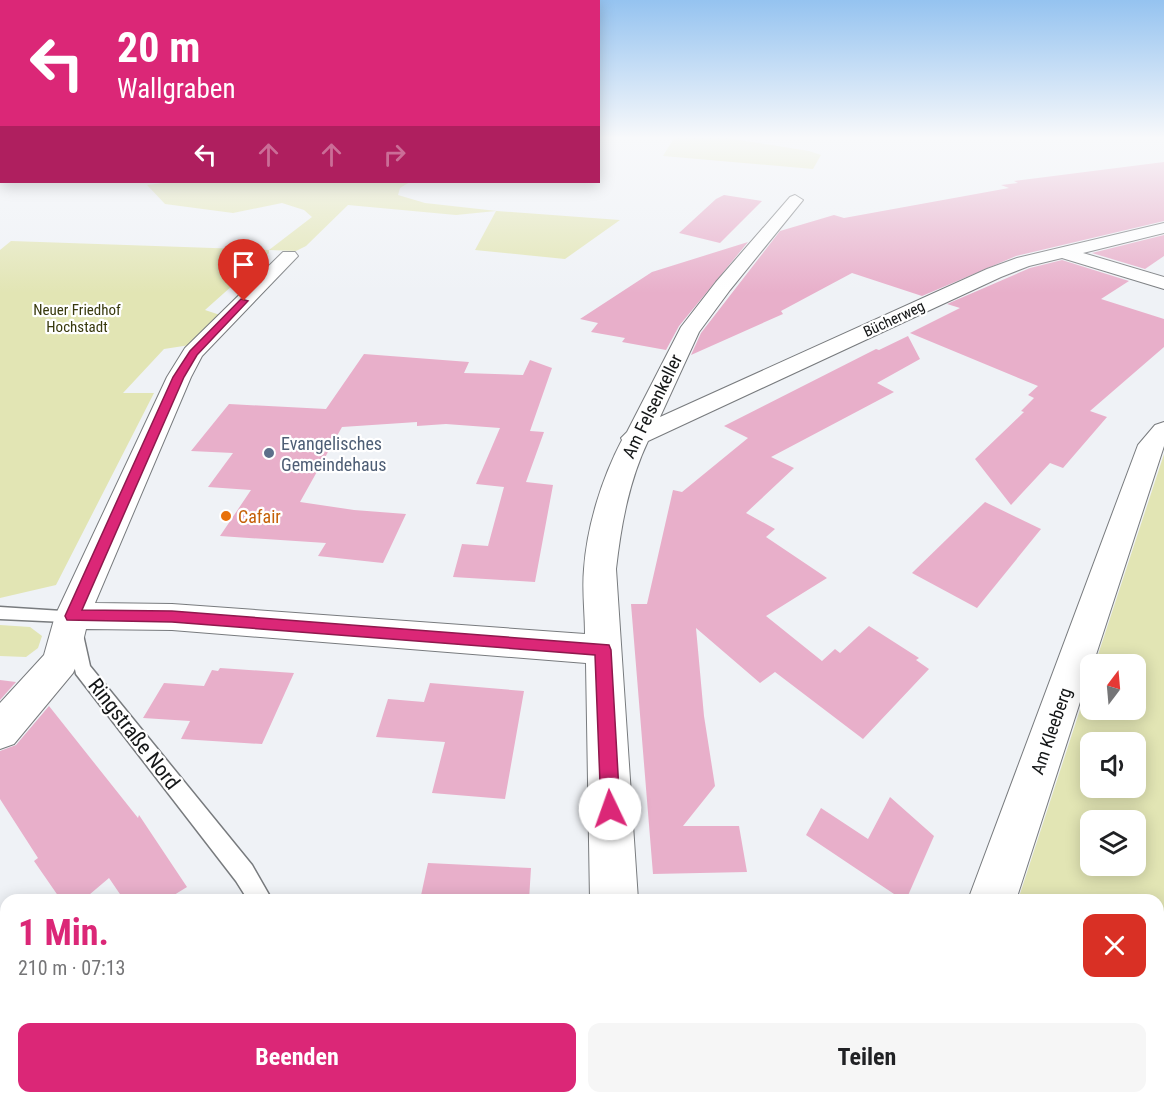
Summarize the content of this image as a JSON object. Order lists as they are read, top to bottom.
{
  "streets": {
    "street": ["Bücherweg", "Am Felsenkeller", "Am Kleeberg"],
    "lane": ["Ringstraße Nord"]
  },
  "crossings": [
    ["Bücherweg", "Am Felsenkeller"]
  ],
  "parks": ["Neuer Friedhof Hochstadt"],
  "places": ["Evangelisches Gemeindehaus", "Cafair"],
  "north": "top",
  "page": {
    "turn": ["20 m", "Wallgraben"],
    "heading": ["1 Min.", "210 m · 07:13"],
    "buttons": ["Beenden", "Teilen"]
  }
}
